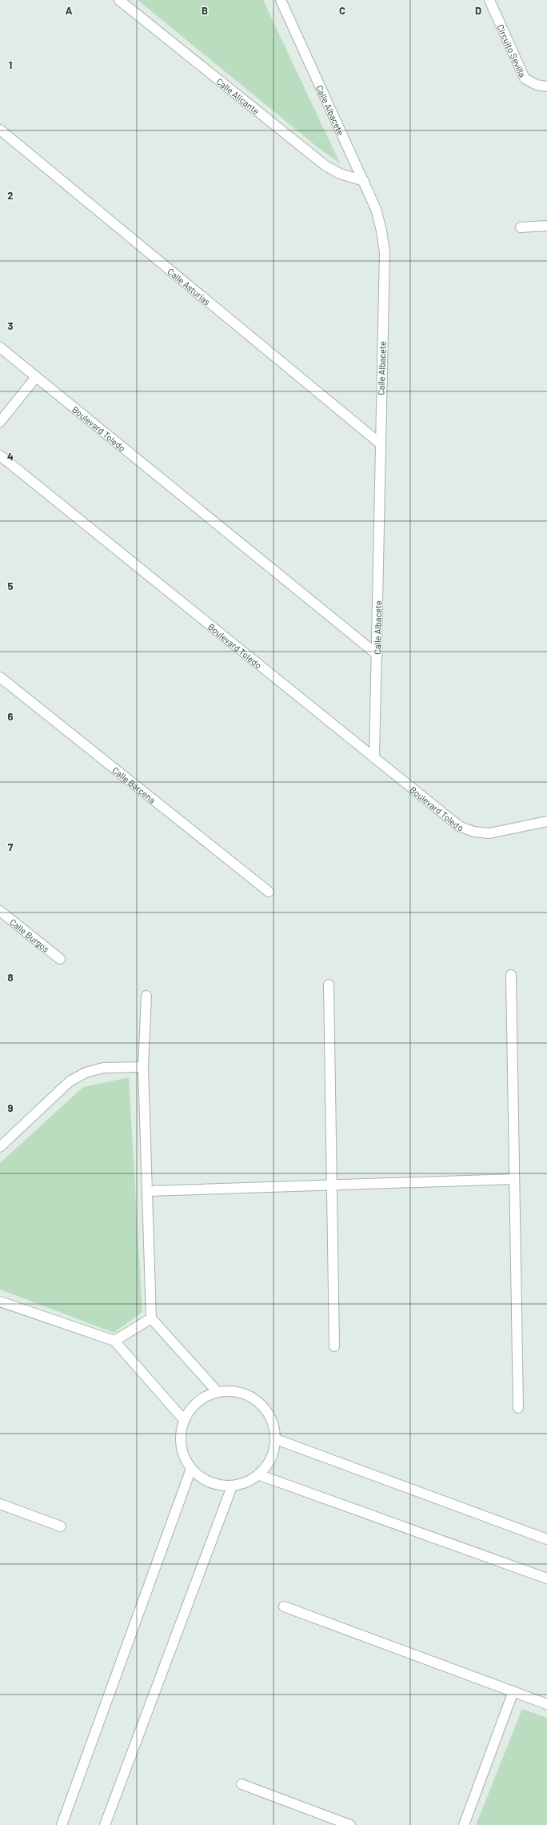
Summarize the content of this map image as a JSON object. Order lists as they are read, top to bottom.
{
  "streets": {
    "street": [
      "Circuito Sevilla",
      "Calle Alicante",
      "Calle Albacete",
      "Calle Asturias",
      "Boulevard Toledo",
      "Calle Bárcena",
      "Calle Burgos"
    ]
  },
  "crossings": [
    ["Calle Alicante", "Calle Albacete"],
    ["Calle Albacete", "Calle Asturias"],
    ["Calle Albacete", "Boulevard Toledo"]
  ],
  "grid": {
    "columns": [
      "A",
      "B",
      "C",
      "D"
    ],
    "rows": [
      "1",
      "2",
      "3",
      "4",
      "5",
      "6",
      "7",
      "8",
      "9"
    ]
  }
}
